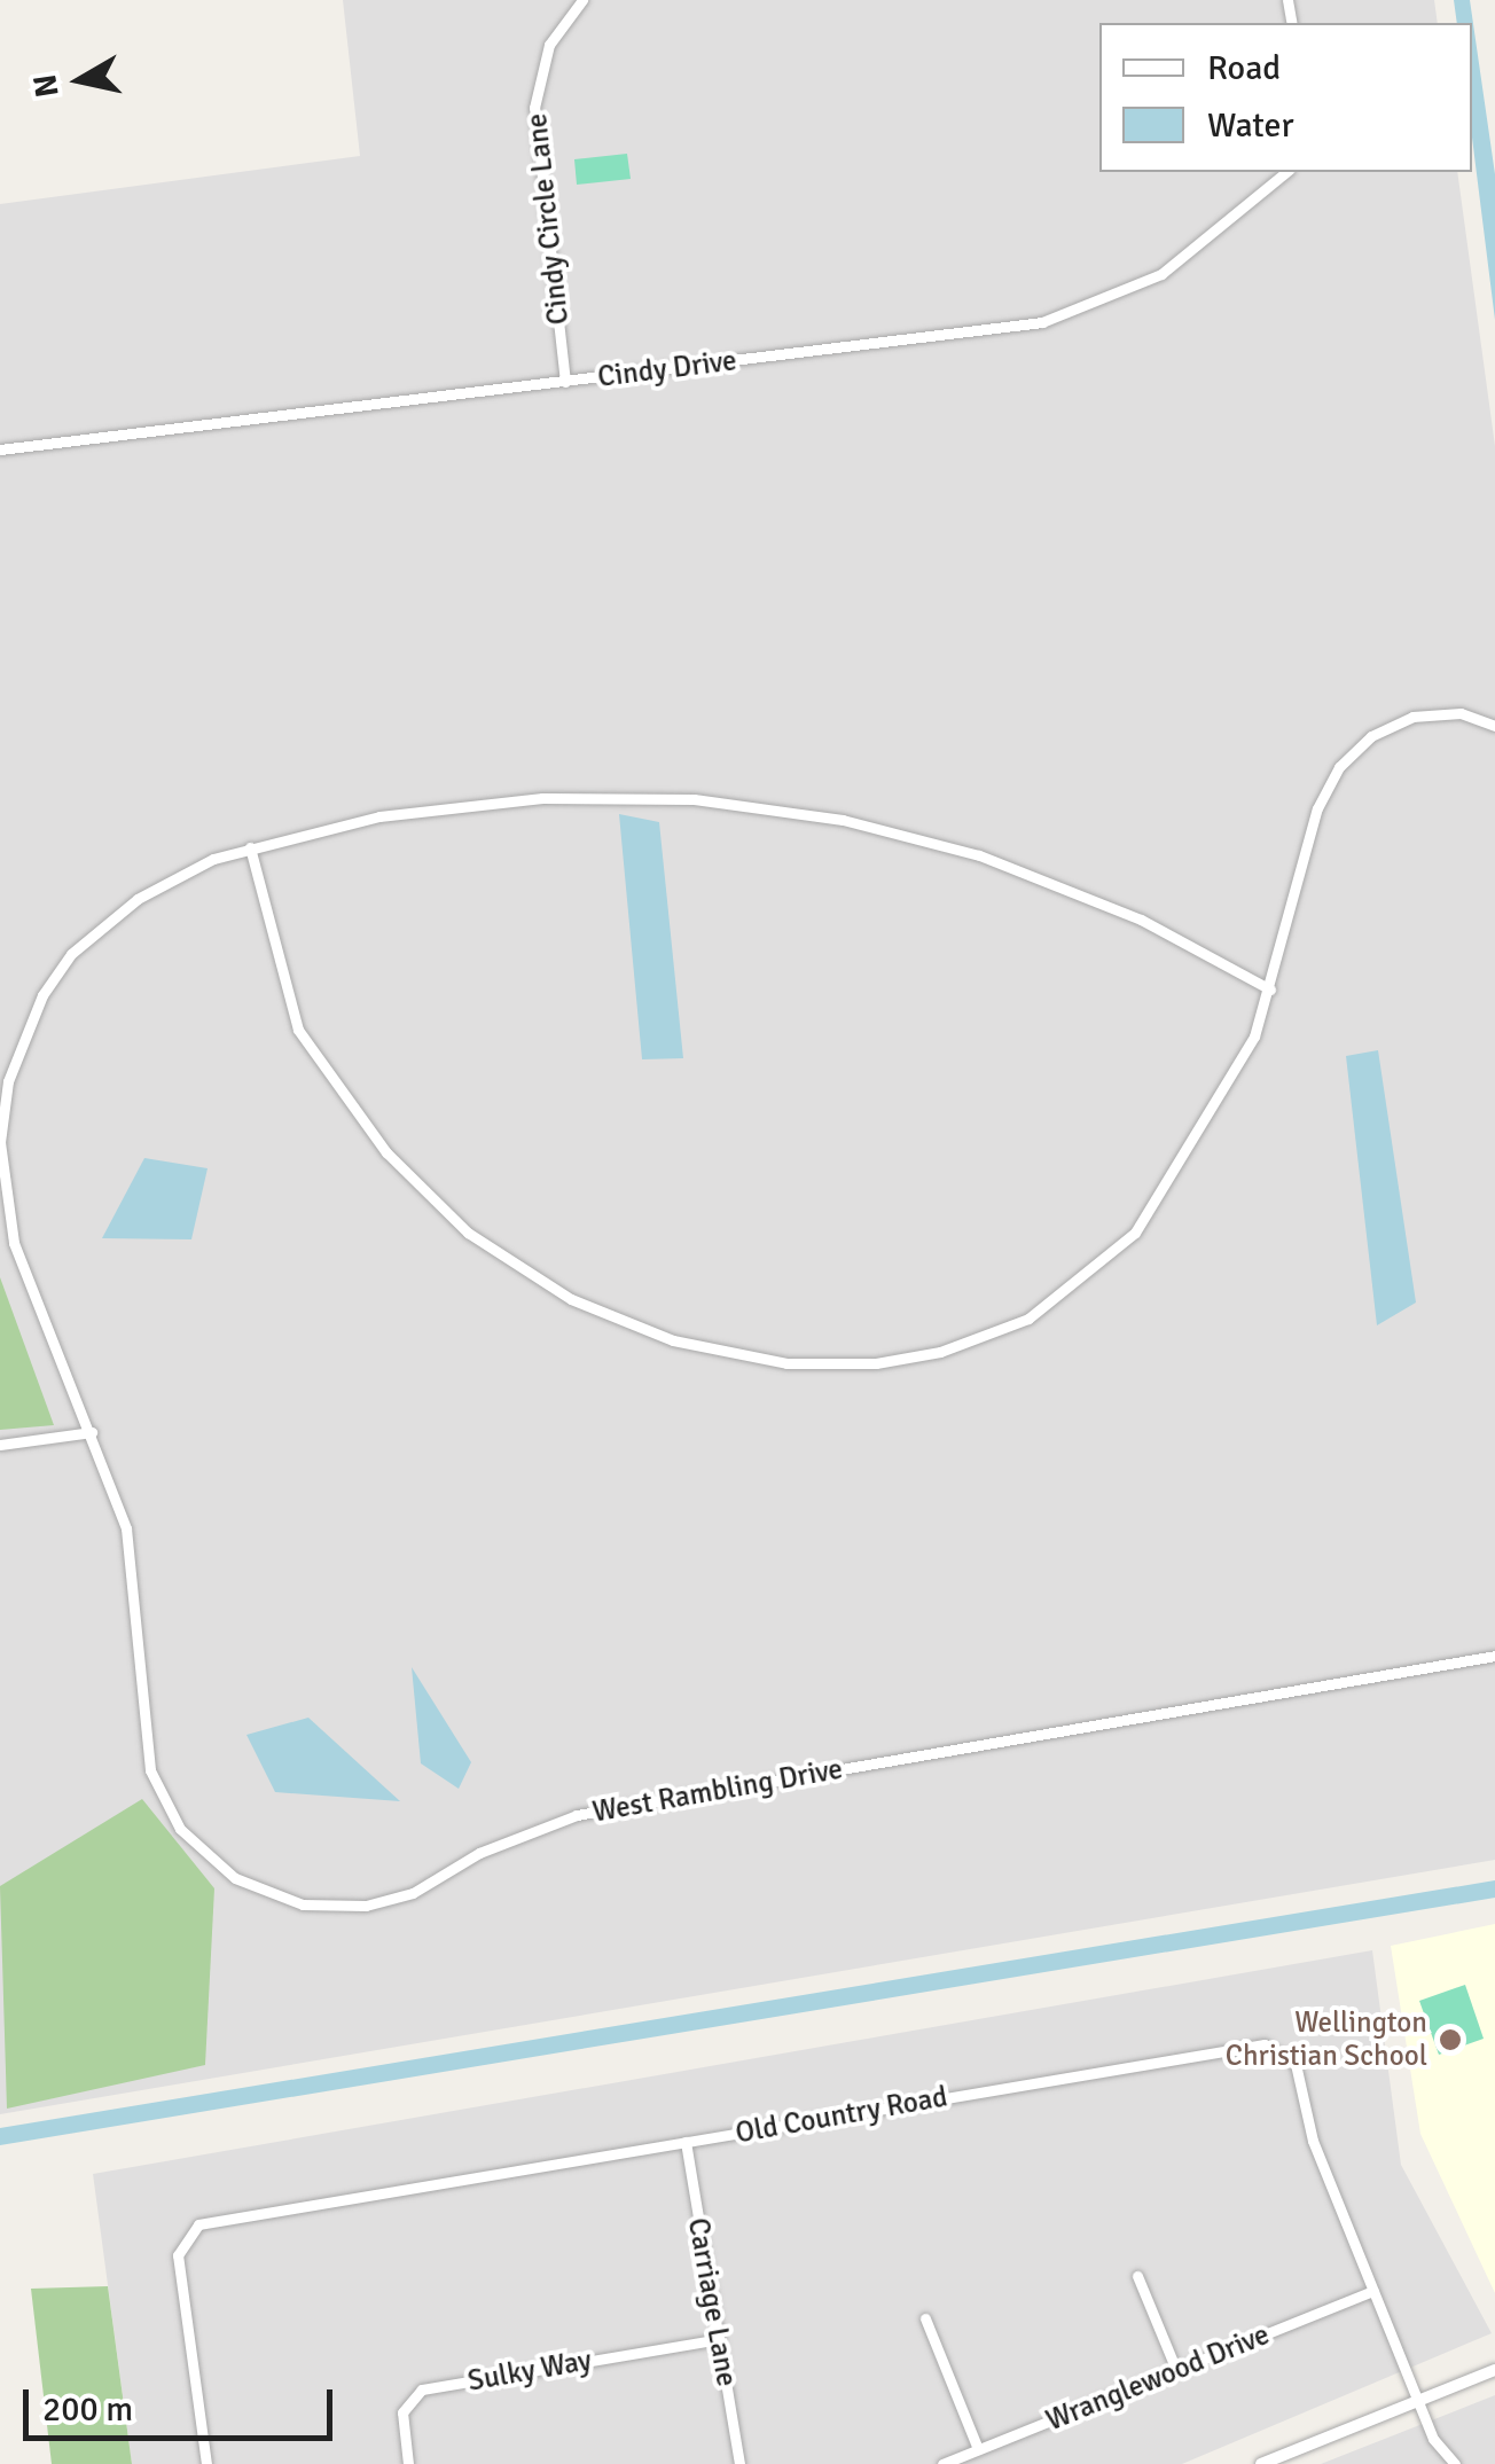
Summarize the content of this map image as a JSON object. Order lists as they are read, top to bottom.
{
  "streets": {
    "street": [
      "Cindy Circle Lane",
      "Cindy Drive",
      "West Rambling Drive",
      "Old Country Road",
      "Carriage Lane",
      "Sulky Way",
      "Wranglewood Drive"
    ]
  },
  "crossings": [
    ["Cindy Circle Lane", "Cindy Drive"],
    ["Old Country Road", "Carriage Lane"],
    ["Old Country Road", "Wranglewood Drive"],
    ["Carriage Lane", "Sulky Way"]
  ],
  "places": ["Wellington Christian School"],
  "legend": ["Road", "Water"],
  "scale_bar": "200 m",
  "north": "left"
}
